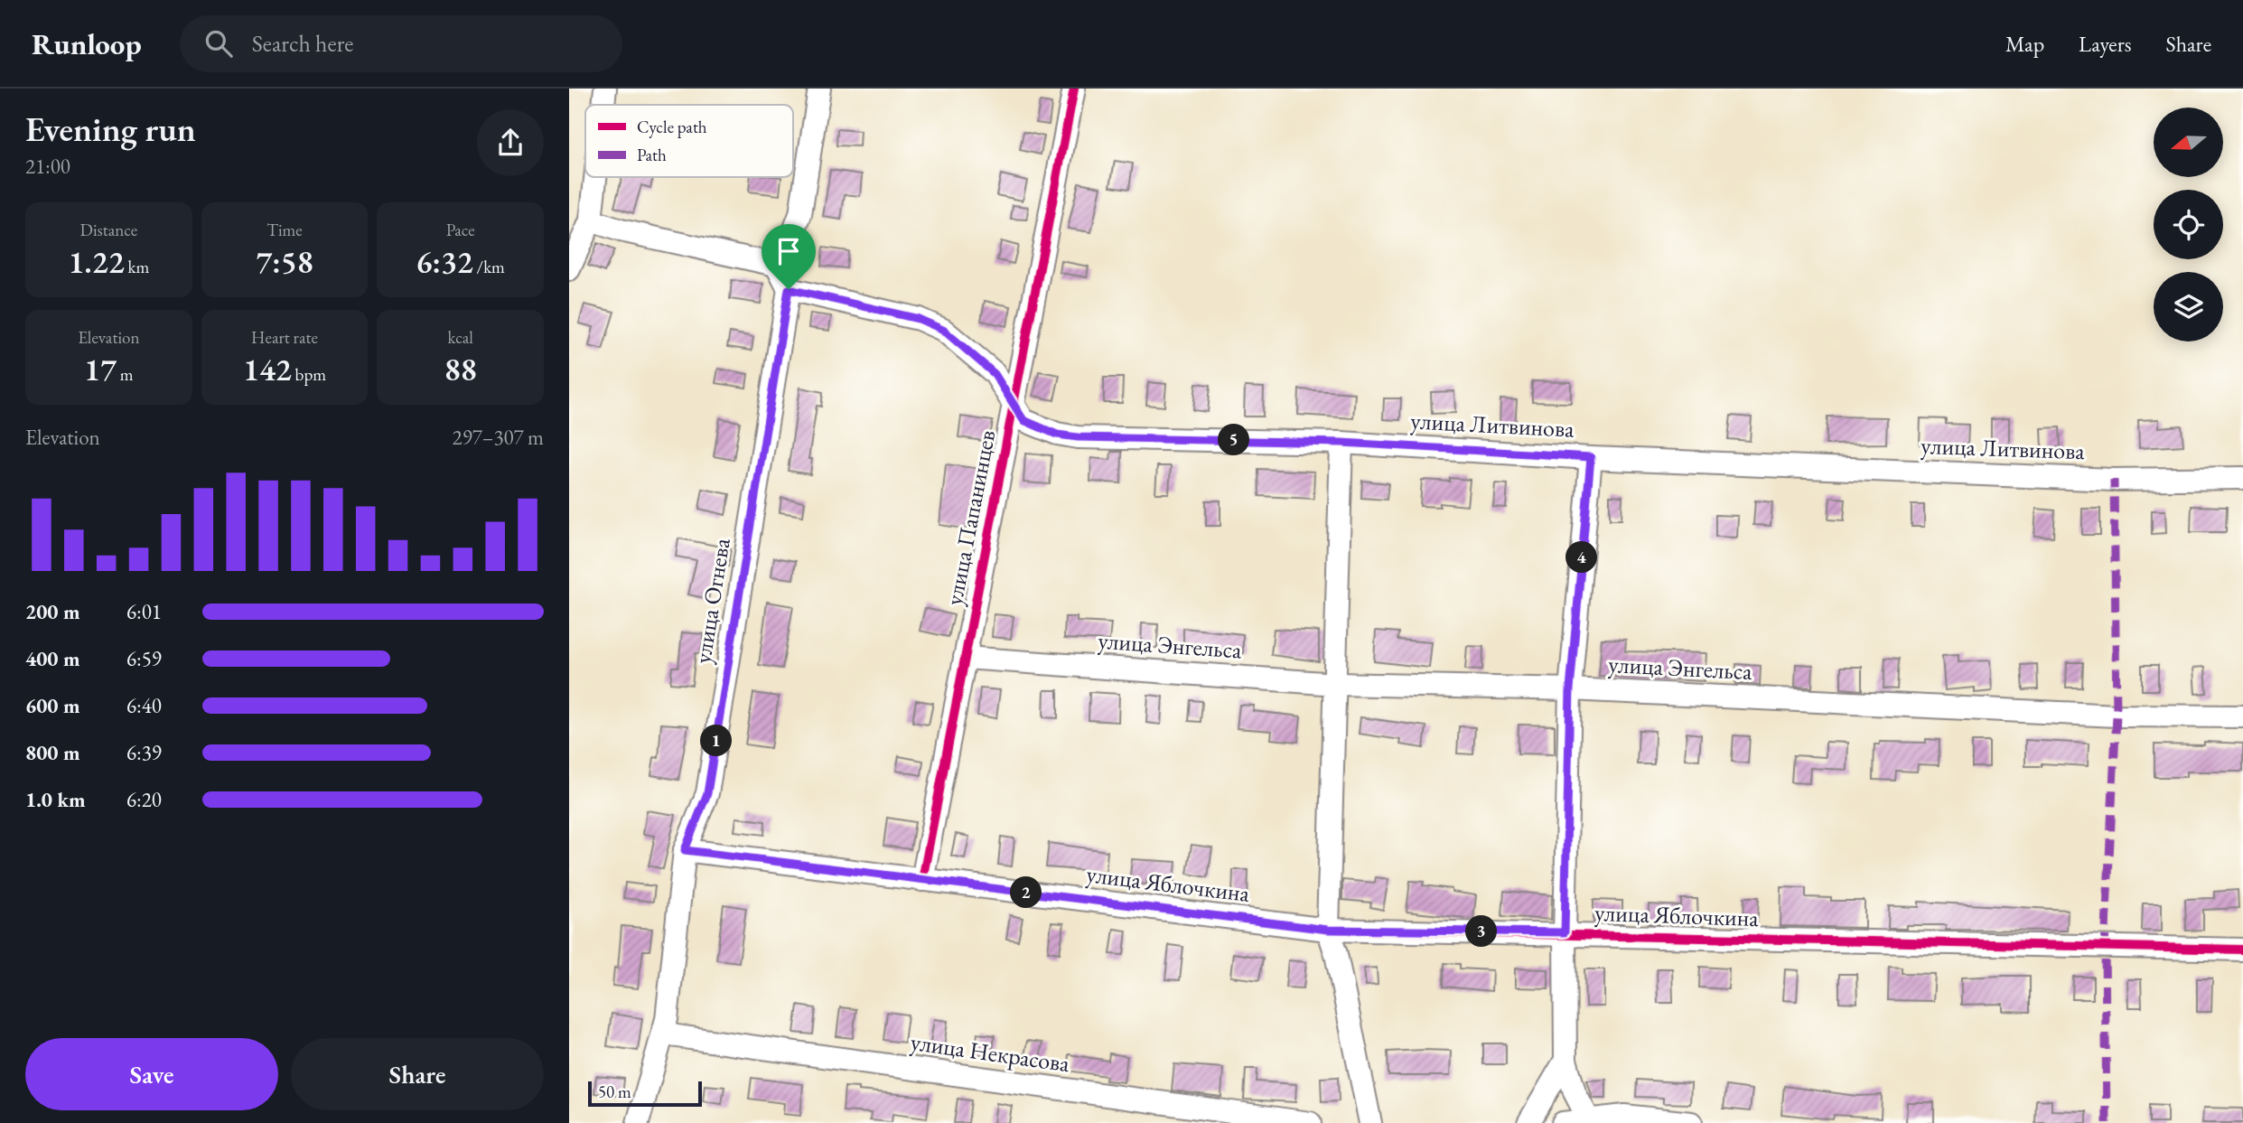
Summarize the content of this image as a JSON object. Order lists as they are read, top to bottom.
{
  "streets": {
    "street": [
      "улица Литвинова",
      "улица Папанинцев",
      "улица Огнева",
      "улица Энгельса",
      "улица Яблочкина",
      "улица Некрасова"
    ]
  },
  "crossings": [
    ["улица Литвинова", "улица Папанинцев"],
    ["улица Литвинова", "улица Огнева"],
    ["улица Папанинцев", "улица Энгельса"],
    ["улица Папанинцев", "улица Яблочкина"],
    ["улица Огнева", "улица Яблочкина"],
    ["улица Огнева", "улица Некрасова"]
  ],
  "legend": ["Cycle path", "Path"],
  "scale_bar": "50 m",
  "north": "left",
  "page": {
    "header": "Runloop",
    "search": "Search here",
    "nav": ["Map", "Layers", "Share"],
    "heading": ["Evening run", "21:00"],
    "stats": [
      ["Distance", "1.22 km"],
      ["Time", "7:58"],
      ["Pace", "6:32 /km"],
      ["Elevation", "17 m"],
      ["Heart rate", "142 bpm"],
      ["kcal", "88"]
    ],
    "chart": ["Elevation", "297–307 m"],
    "pins": [
      "5",
      "4",
      "1",
      "2",
      "3"
    ],
    "list": [
      {
        "name": "200 m",
        "note": "6:01"
      },
      {
        "name": "400 m",
        "note": "6:59"
      },
      {
        "name": "600 m",
        "note": "6:40"
      },
      {
        "name": "800 m",
        "note": "6:39"
      },
      {
        "name": "1.0 km",
        "note": "6:20"
      }
    ],
    "buttons": ["Save", "Share"],
    "scale": "50 m"
  }
}
